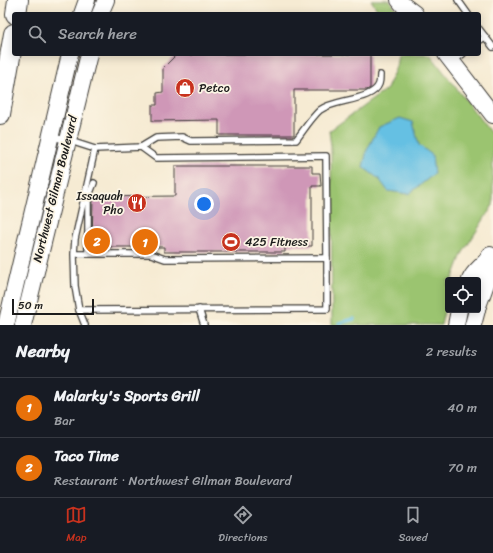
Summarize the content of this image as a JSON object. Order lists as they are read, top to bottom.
{
  "streets": {
    "street": ["Northwest Gilman Boulevard"]
  },
  "places": {
    "shop": ["Petco"],
    "restaurant": ["Issaquah Pho"],
    "sports": ["425 Fitness"]
  },
  "scale_bar": "50 m",
  "page": {
    "search": "Search here",
    "pins": ["2", "1"],
    "scale": "50 m",
    "heading": ["Nearby", "2 results"],
    "list": [
      {
        "mark": "1",
        "name": "Malarky's Sports Grill",
        "note": "Bar",
        "value": "40 m"
      },
      {
        "mark": "2",
        "name": "Taco Time",
        "note": "Restaurant · Northwest Gilman Boulevard",
        "value": "70 m"
      }
    ],
    "nav": ["Map", "Directions", "Saved"]
  }
}
